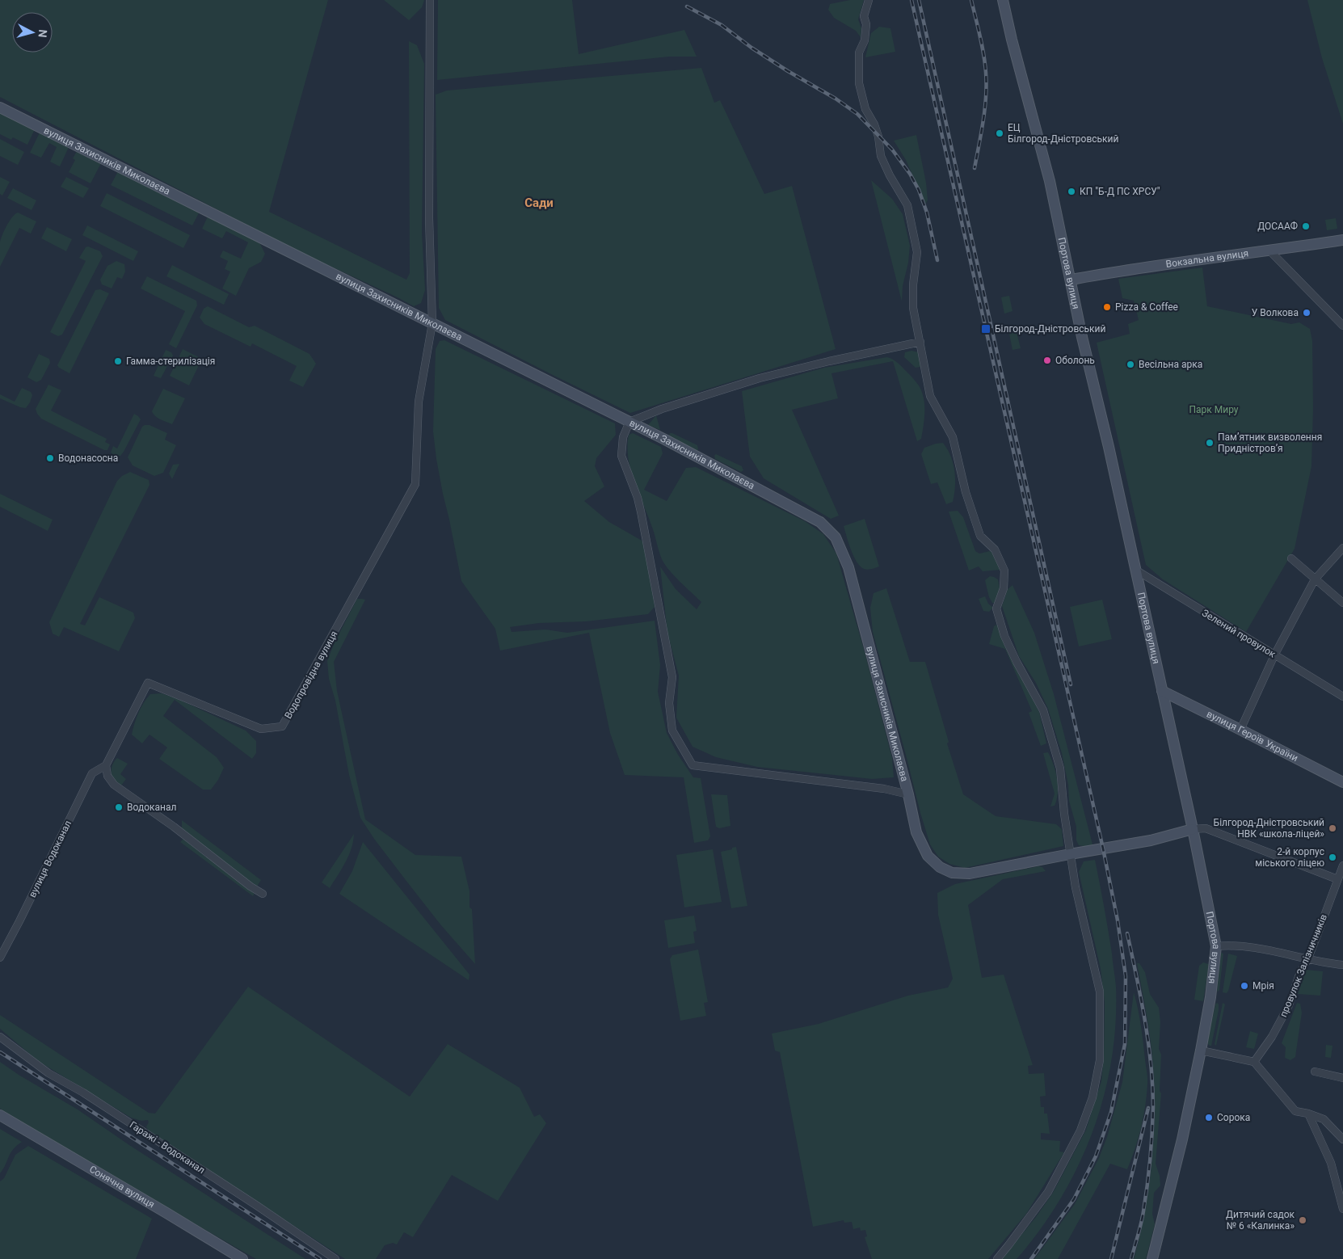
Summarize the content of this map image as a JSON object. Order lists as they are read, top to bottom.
{
  "streets": {
    "street": [
      "вулиця Захисників Миколаєва",
      "Вокзальна вулиця",
      "Портова вулиця",
      "Зелений провулок",
      "Водопровідна вулиця",
      "вулиця Героїв України",
      "вулиця Водоканал",
      "провулок Залізничників",
      "Гаражі - Водоканал",
      "Сонячна вулиця"
    ]
  },
  "crossings": [
    ["вулиця Захисників Миколаєва", "Портова вулиця"],
    ["вулиця Захисників Миколаєва", "Водопровідна вулиця"],
    ["Вокзальна вулиця", "Портова вулиця"],
    ["Портова вулиця", "Зелений провулок"],
    ["Портова вулиця", "вулиця Героїв України"],
    ["Водопровідна вулиця", "вулиця Водоканал"]
  ],
  "districts": ["Сади"],
  "parks": ["Парк Миру"],
  "places": {
    "other": [
      "ЕЦ Білгород-Дністровський",
      "КП \"Б-Д ПС ХРСУ\"",
      "ДОСААФ",
      "Pizza & Coffee",
      "У Волкова",
      "Оболонь",
      "Гамма-стерилізація",
      "Весільна арка",
      "Пам’ятник визволення Придністров’я",
      "Водонасосна",
      "Водоканал",
      "Білгород-Дністровський НВК «школа-ліцей»",
      "2-й корпус міського ліцею",
      "Мрія",
      "Сорока",
      "Дитячий садок № 6 «Калинка»"
    ],
    "transit": ["Білгород-Дністровський"]
  },
  "north": "right"
}
